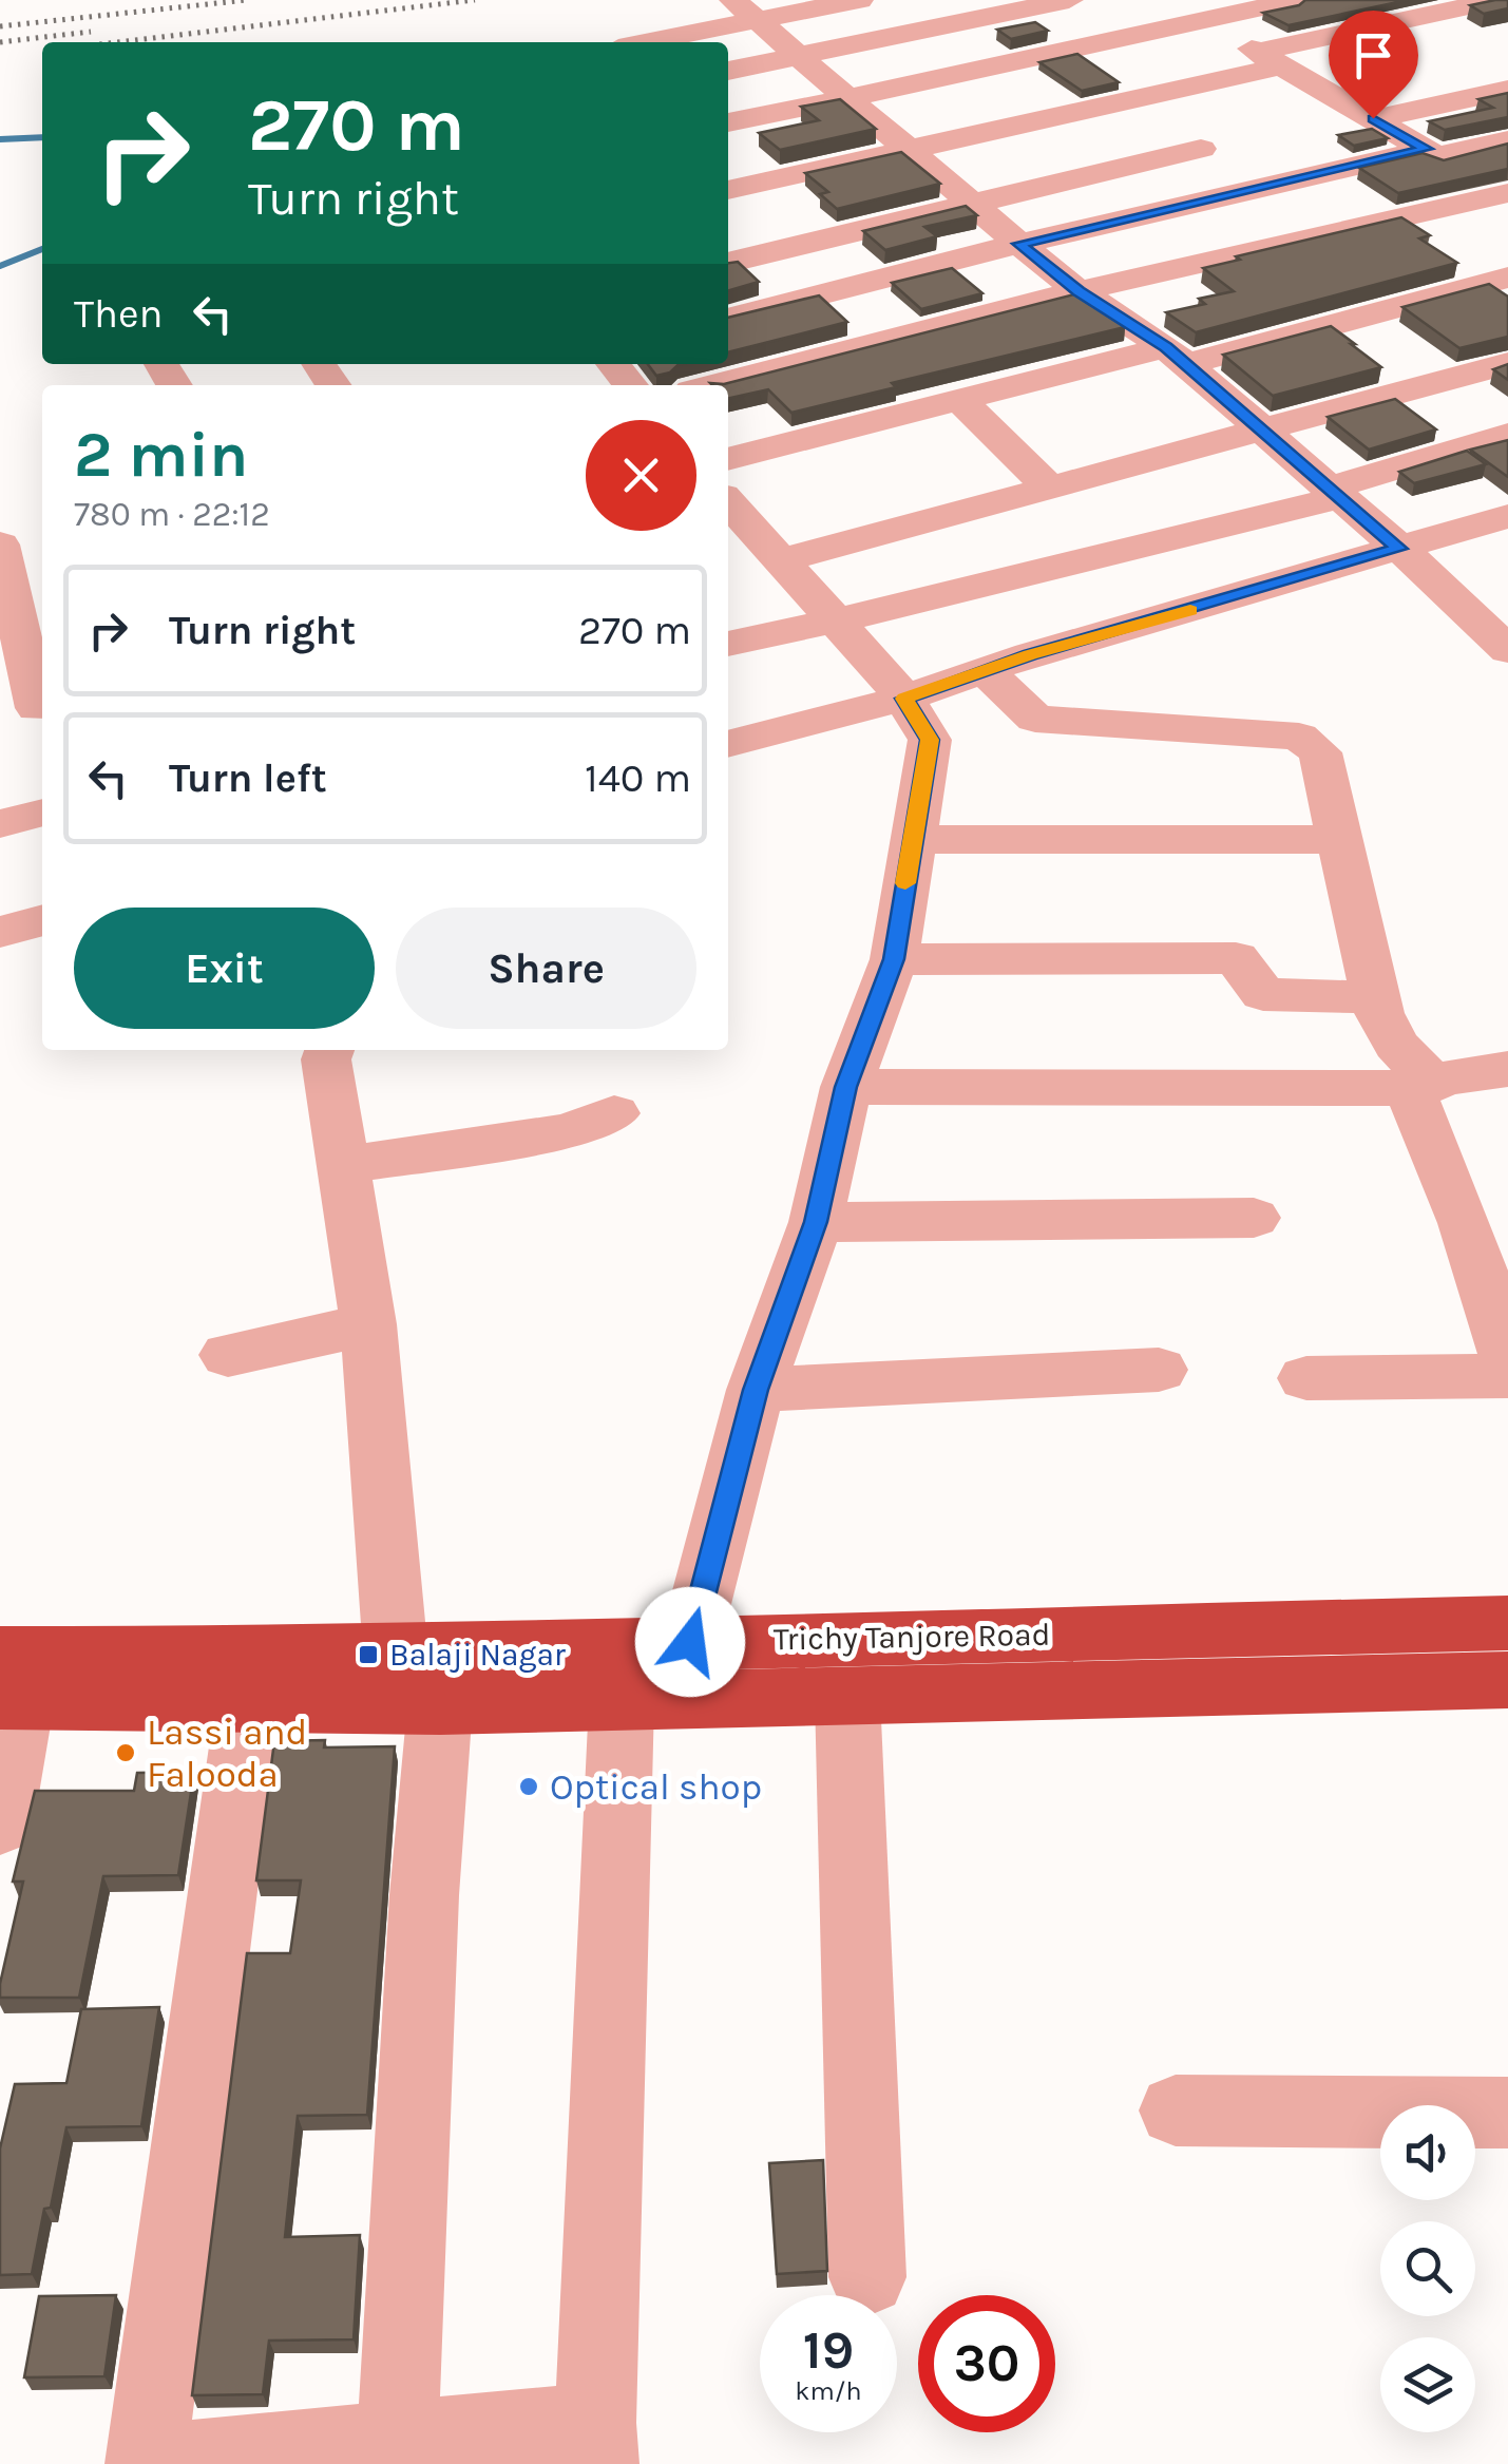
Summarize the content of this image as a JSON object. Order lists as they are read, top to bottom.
{
  "streets": {
    "highway": ["Trichy Tanjore Road"]
  },
  "places": {
    "transit": ["Balaji Nagar"],
    "other": ["Lassi and Falooda", "Optical shop"]
  },
  "page": {
    "turn": ["270 m", "Turn right"],
    "then": "Then",
    "heading": ["2 min", "780 m · 22:12"],
    "list": [
      {
        "name": "Turn right",
        "value": "270 m"
      },
      {
        "name": "Turn left",
        "value": "140 m"
      }
    ],
    "buttons": ["Exit", "Share"],
    "speed": "19 km/h",
    "limit": "30"
  }
}
